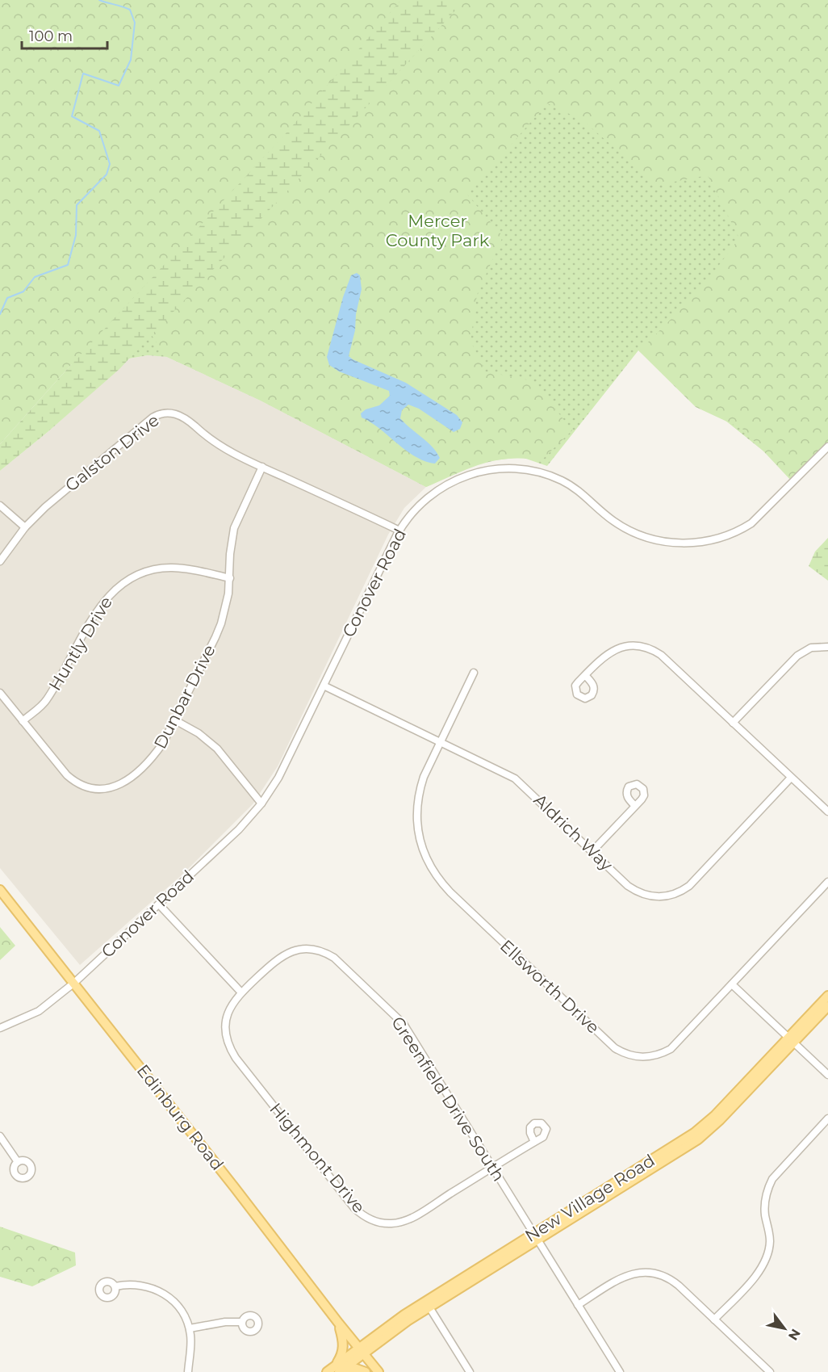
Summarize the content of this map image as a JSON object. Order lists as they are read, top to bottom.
{
  "streets": {
    "main road": ["Edinburg Road", "New Village Road"],
    "street": [
      "Galston Drive",
      "Conover Road",
      "Huntly Drive",
      "Dunbar Drive",
      "Aldrich Way",
      "Ellsworth Drive",
      "Greenfield Drive South",
      "Highmont Drive"
    ]
  },
  "crossings": [
    ["Galston Drive", "Conover Road"],
    ["Galston Drive", "Dunbar Drive"],
    ["Conover Road", "Aldrich Way"],
    ["Conover Road", "Edinburg Road"],
    ["Huntly Drive", "Dunbar Drive"],
    ["Aldrich Way", "Ellsworth Drive"],
    ["Greenfield Drive South", "Highmont Drive"],
    ["Greenfield Drive South", "New Village Road"],
    ["Edinburg Road", "New Village Road"]
  ],
  "parks": ["Mercer County Park"],
  "scale_bar": "100 m",
  "north": "bottom right"
}
